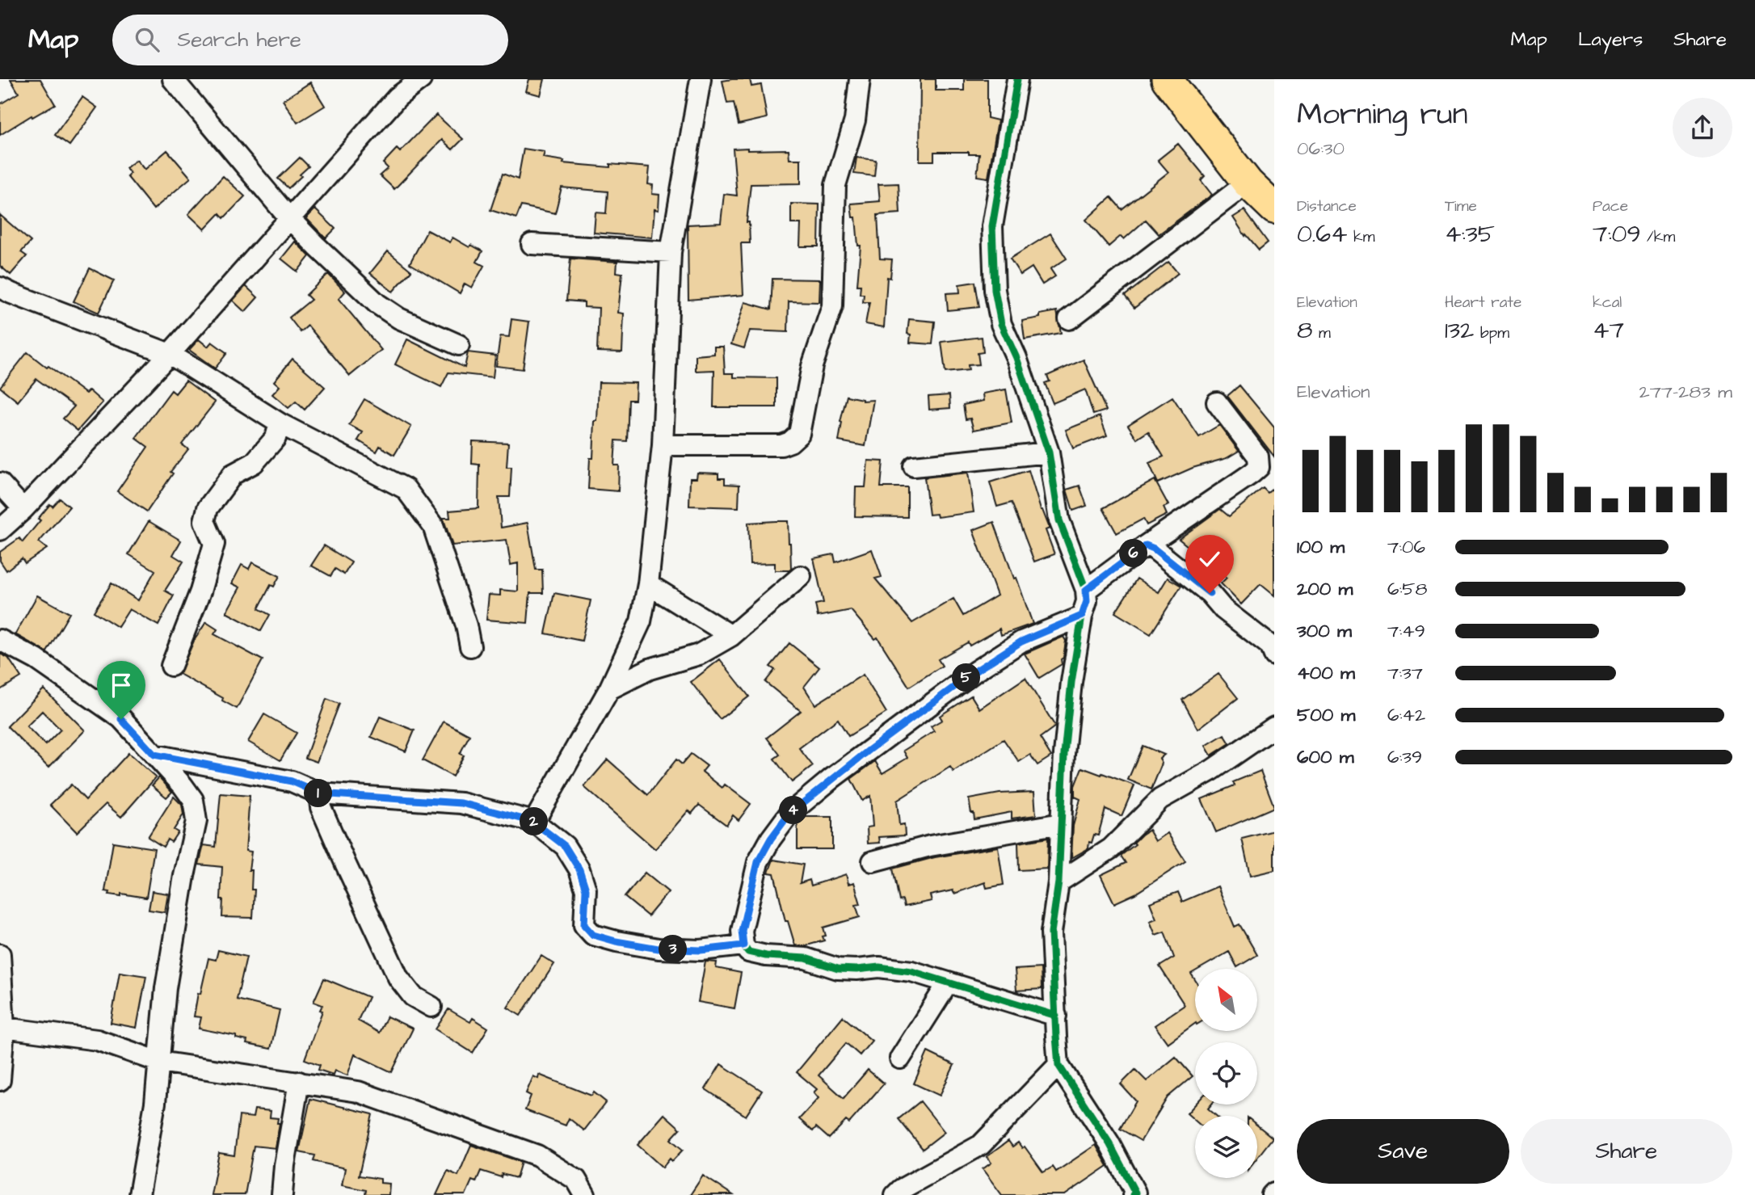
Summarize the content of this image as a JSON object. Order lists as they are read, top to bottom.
{
  "north": "top left",
  "page": {
    "header": "Map",
    "search": "Search here",
    "nav": ["Map", "Layers", "Share"],
    "heading": ["Morning run", "06:30"],
    "stats": [
      ["Distance", "0.64 km"],
      ["Time", "4:35"],
      ["Pace", "7:09 /km"],
      ["Elevation", "8 m"],
      ["Heart rate", "132 bpm"],
      ["kcal", "47"]
    ],
    "chart": ["Elevation", "277–283 m"],
    "list": [
      {
        "name": "100 m",
        "note": "7:06"
      },
      {
        "name": "200 m",
        "note": "6:58"
      },
      {
        "name": "300 m",
        "note": "7:49"
      },
      {
        "name": "400 m",
        "note": "7:37"
      },
      {
        "name": "500 m",
        "note": "6:42"
      },
      {
        "name": "600 m",
        "note": "6:39"
      }
    ],
    "pins": [
      "6",
      "5",
      "1",
      "4",
      "2",
      "3"
    ],
    "buttons": ["Save", "Share"]
  }
}
